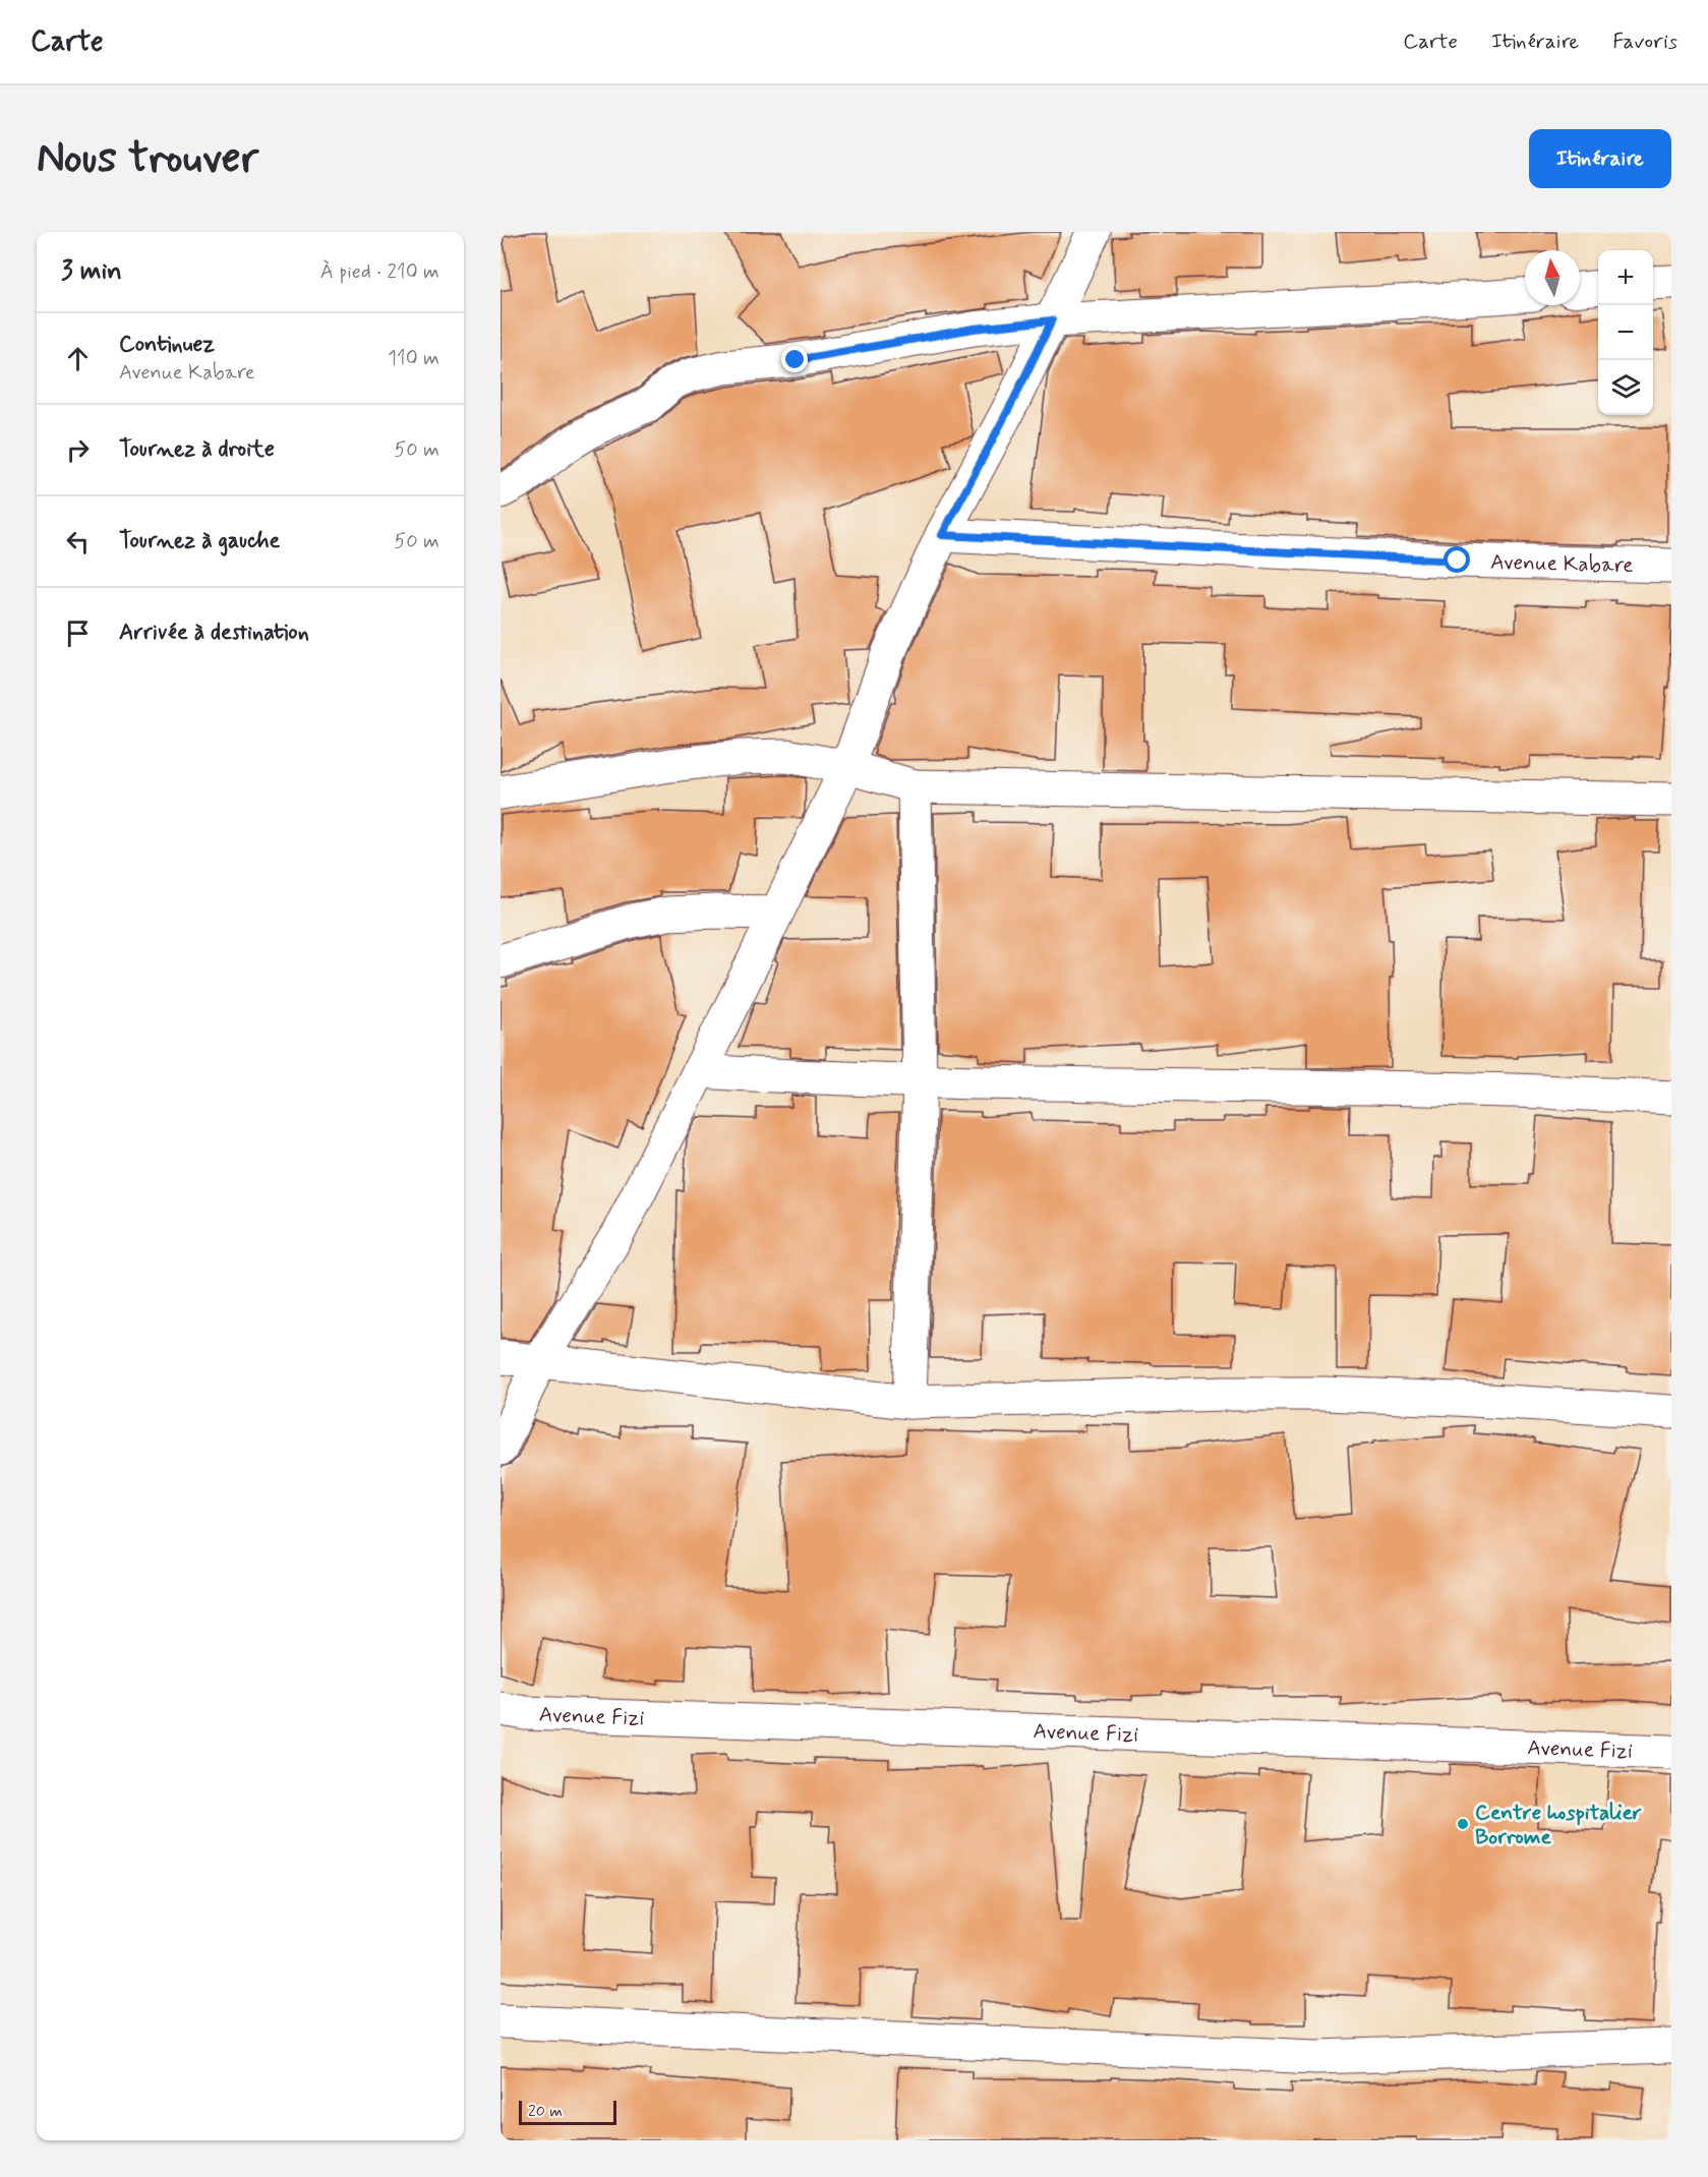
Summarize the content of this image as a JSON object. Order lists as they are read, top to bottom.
{
  "streets": {
    "street": ["Avenue Kabare", "Avenue Fizi"]
  },
  "places": ["Centre hospitalier Borrome"],
  "scale_bar": "20 m",
  "north": "top",
  "page": {
    "header": "Carte",
    "nav": ["Carte", "Itinéraire", "Favoris"],
    "buttons": "Itinéraire",
    "title": "Nous trouver",
    "heading": ["3 min", "À pied · 210 m"],
    "map_buttons": ["+", "−"],
    "list": [
      ["Continuez", "Avenue Kabare", "110 m"],
      ["Tournez à droite", "50 m"],
      ["Tournez à gauche", "50 m"],
      "Arrivée à destination"
    ],
    "scale": "20 m"
  }
}
